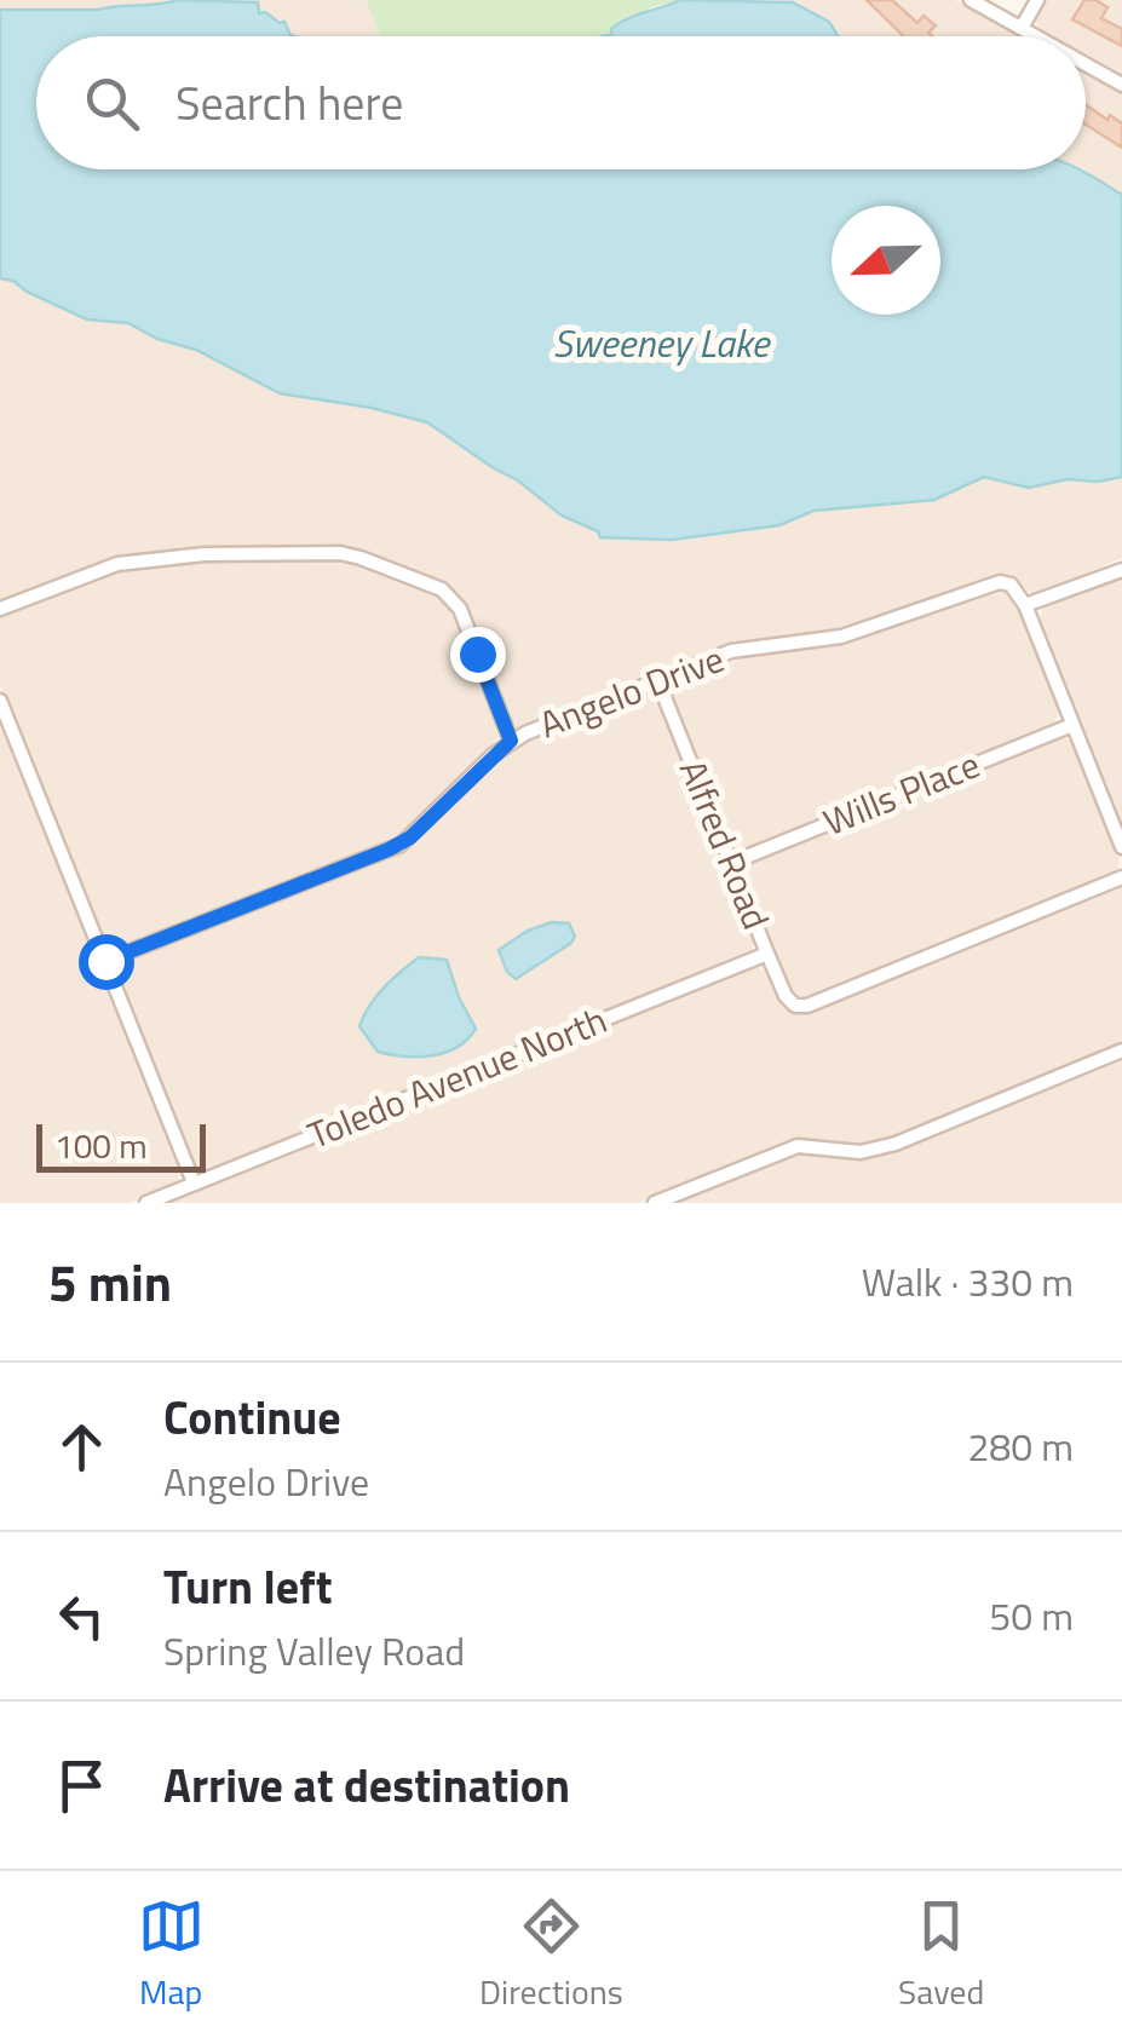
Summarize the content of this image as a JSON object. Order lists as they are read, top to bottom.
{
  "streets": {
    "street": [
      "Angelo Drive",
      "Wills Place",
      "Alfred Road",
      "Toledo Avenue North"
    ]
  },
  "crossings": [
    ["Angelo Drive", "Alfred Road"],
    ["Wills Place", "Alfred Road"],
    ["Alfred Road", "Toledo Avenue North"]
  ],
  "water": ["Sweeney Lake"],
  "scale_bar": "100 m",
  "north": "left",
  "page": {
    "search": "Search here",
    "scale": "100 m",
    "heading": ["5 min", "Walk · 330 m"],
    "list": [
      ["Continue", "Angelo Drive", "280 m"],
      ["Turn left", "Spring Valley Road", "50 m"],
      "Arrive at destination"
    ],
    "nav": ["Map", "Directions", "Saved"]
  }
}
